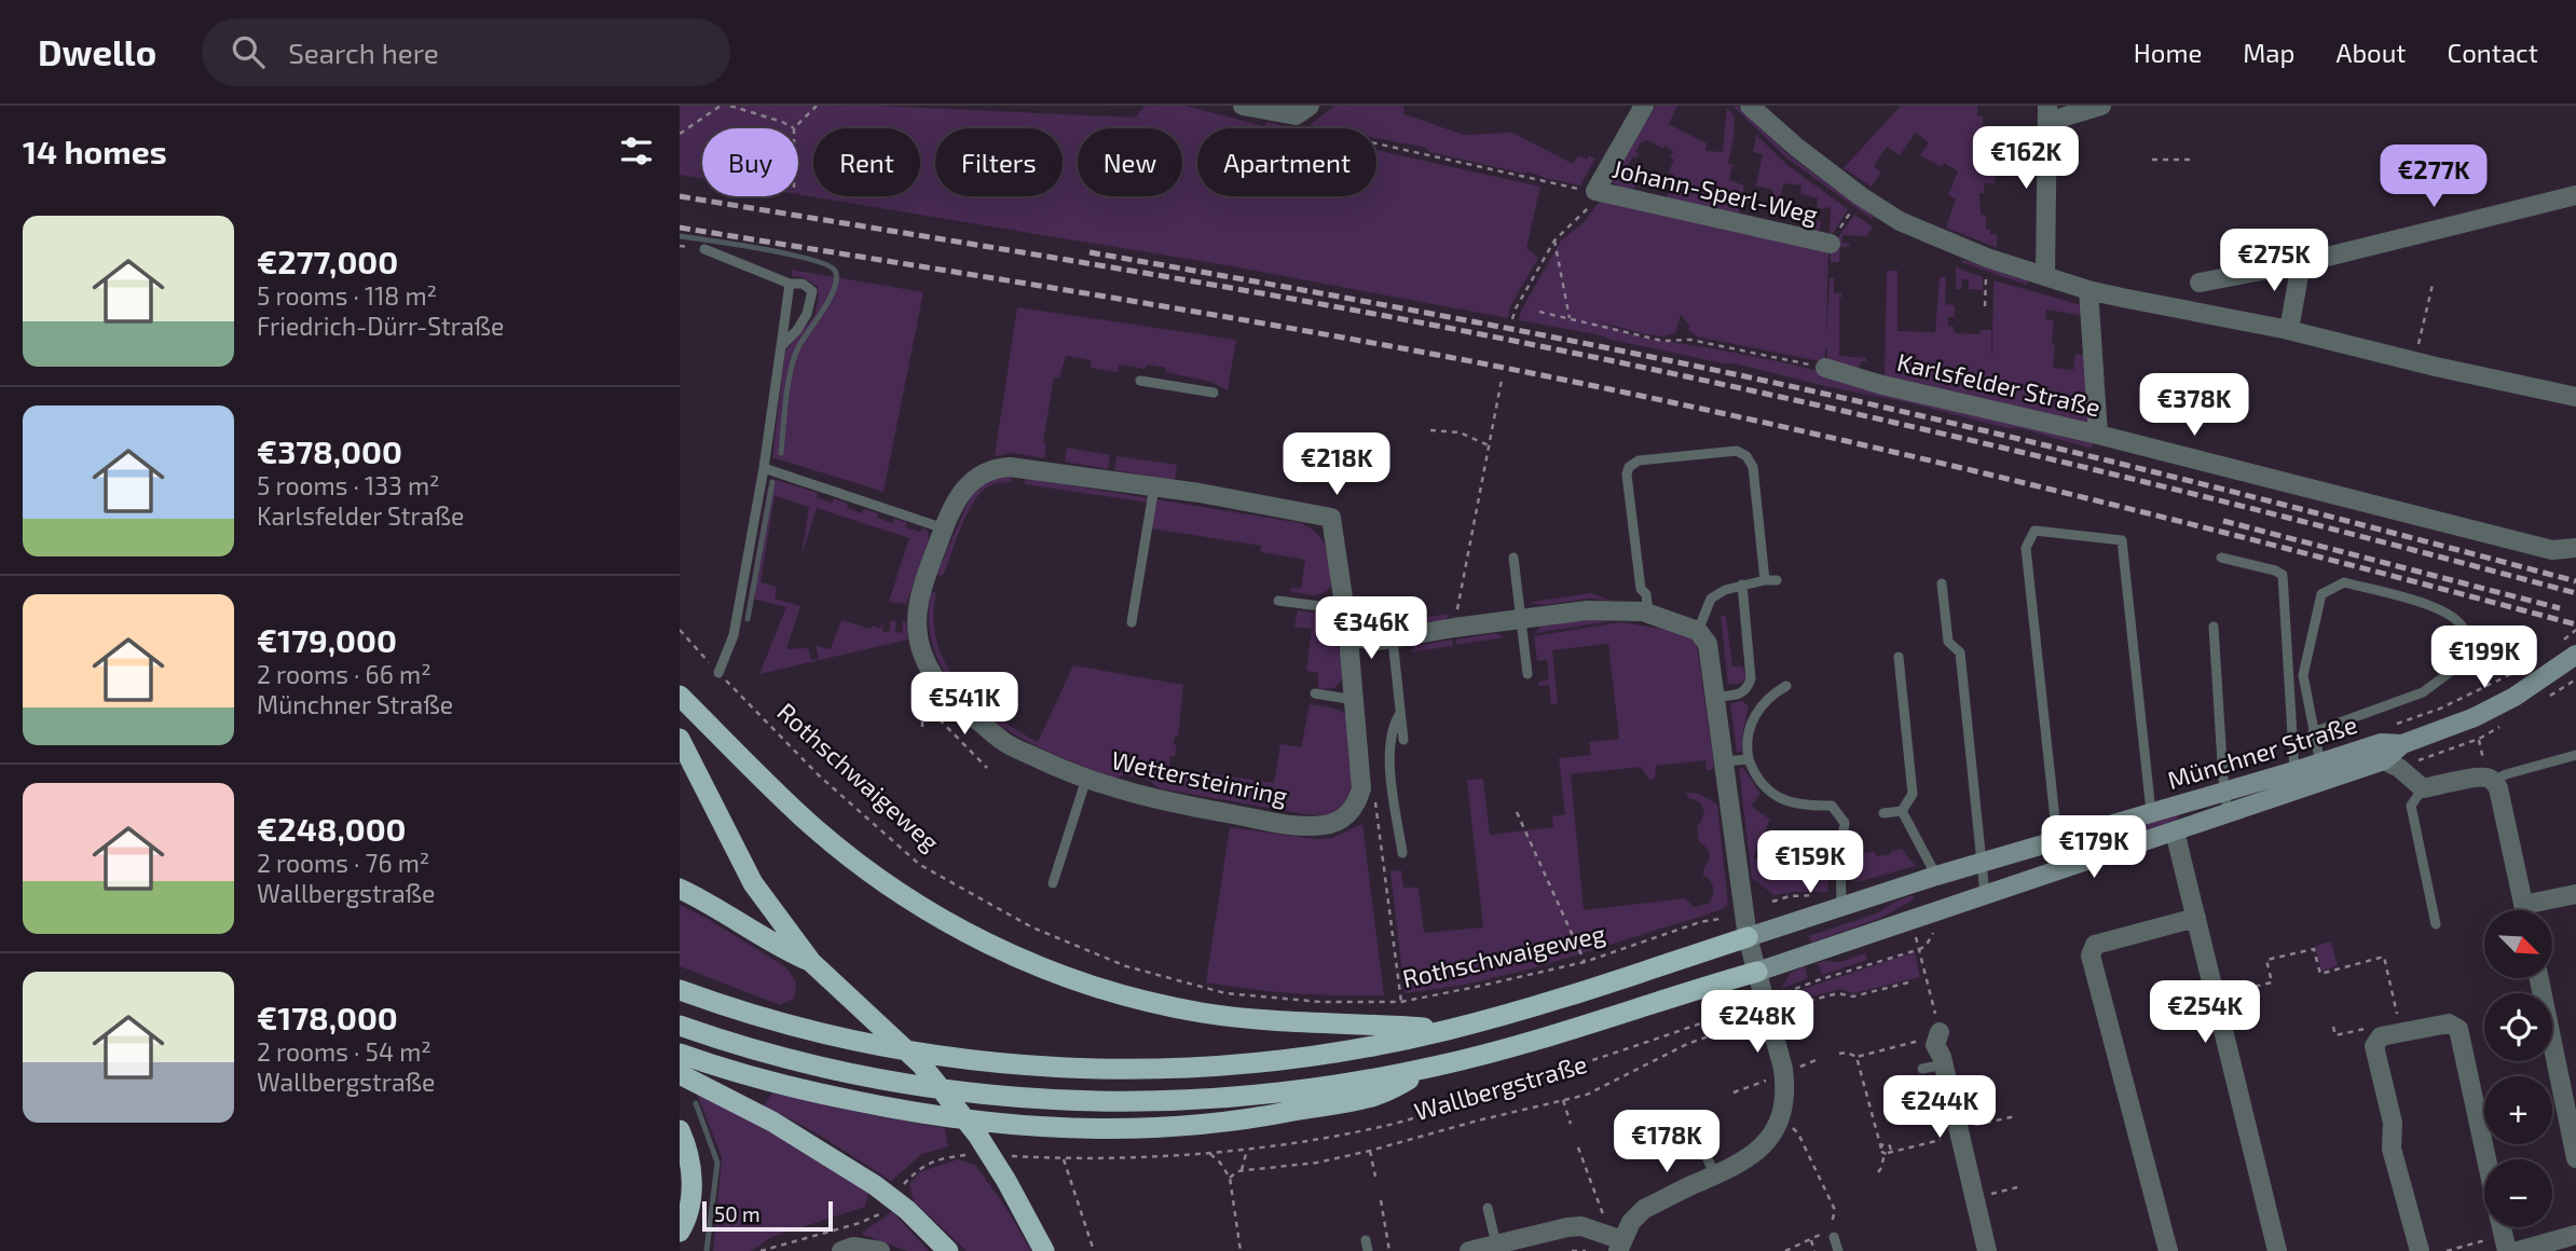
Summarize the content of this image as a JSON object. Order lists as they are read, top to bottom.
{
  "streets": {
    "main road": ["Münchner Straße"],
    "street": ["Johann-Sperl-Weg", "Karlsfelder Straße", "Wettersteinring"],
    "path": ["Rothschwaigeweg", "Wallbergstraße"]
  },
  "scale_bar": "50 m",
  "north": "bottom right",
  "page": {
    "header": "Dwello",
    "search": "Search here",
    "nav": [
      "Home",
      "Map",
      "About",
      "Contact"
    ],
    "heading": "14 homes",
    "price": [
      "€162K",
      "€277K",
      "€275K",
      "€378K",
      "€218K",
      "€346K",
      "€199K",
      "€541K",
      "€179K",
      "€159K",
      "€254K",
      "€248K",
      "€244K",
      "€178K"
    ],
    "chip": [
      "Buy",
      "Rent",
      "Filters",
      "New",
      "Apartment"
    ],
    "list": [
      {
        "name": "€277,000",
        "note": "5 rooms · 118 m² · Friedrich-Dürr-Straße"
      },
      {
        "name": "€378,000",
        "note": "5 rooms · 133 m² · Karlsfelder Straße"
      },
      {
        "name": "€179,000",
        "note": "2 rooms · 66 m² · Münchner Straße"
      },
      {
        "name": "€248,000",
        "note": "2 rooms · 76 m² · Wallbergstraße"
      },
      {
        "name": "€178,000",
        "note": "2 rooms · 54 m² · Wallbergstraße"
      }
    ],
    "map_buttons": ["+", "−"],
    "scale": "50 m"
  }
}
